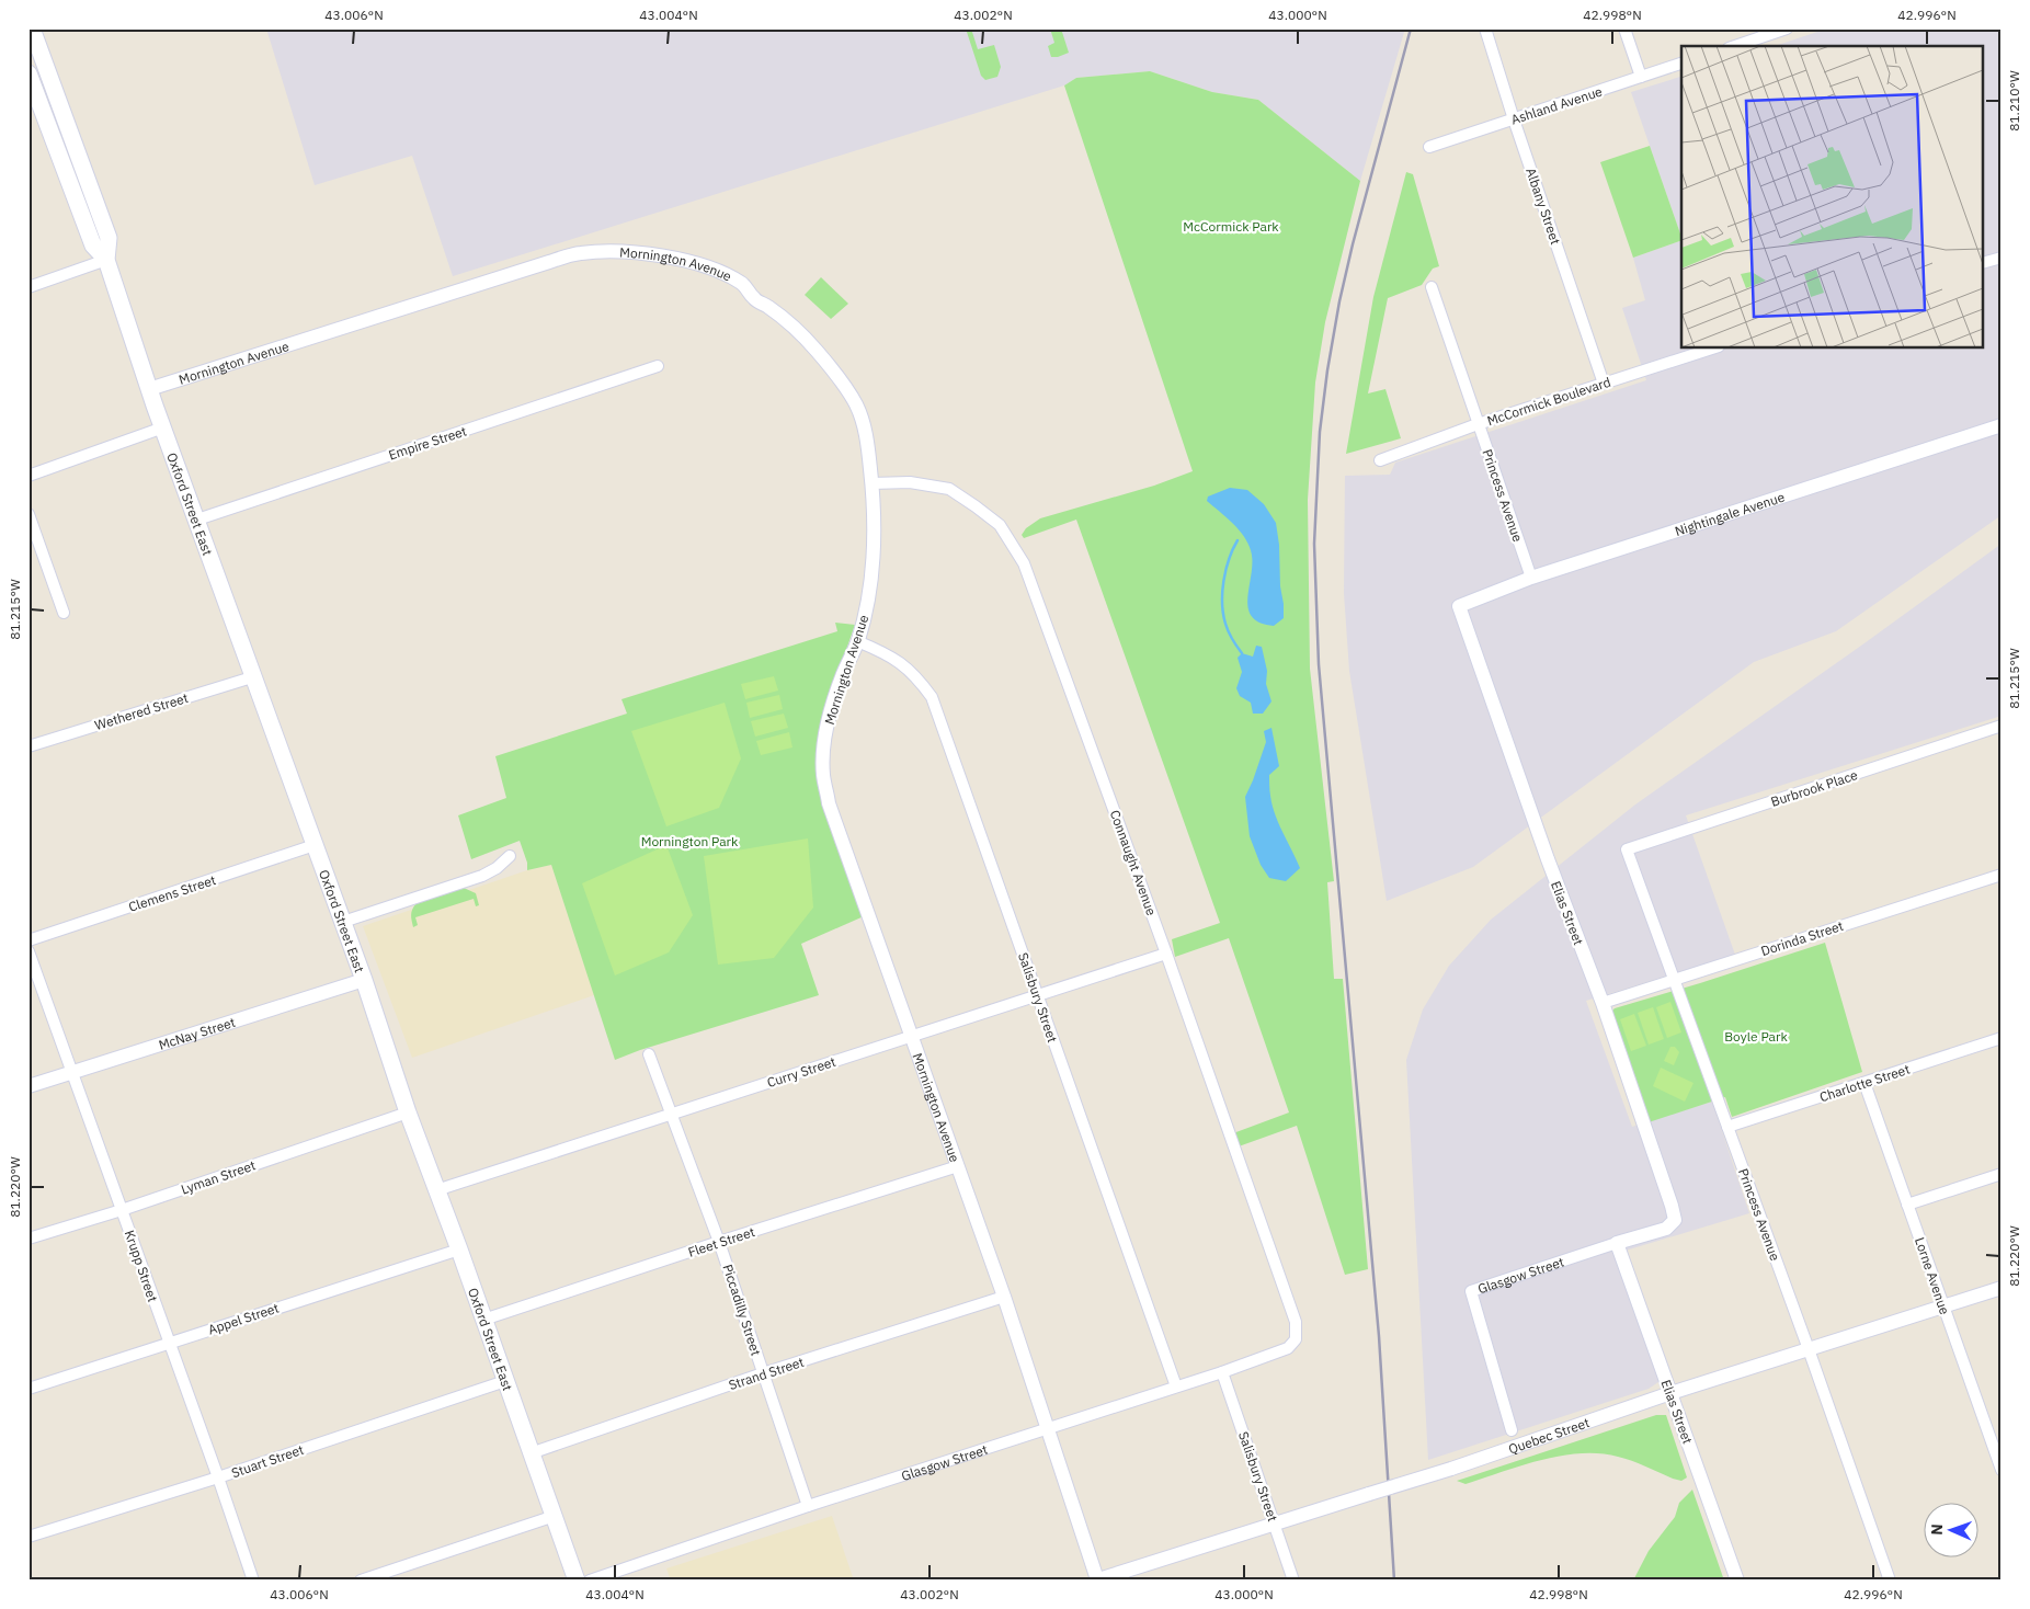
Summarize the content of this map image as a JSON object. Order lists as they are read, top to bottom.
{
  "streets": {
    "main road": ["Oxford Street East"],
    "street": [
      "Ashland Avenue",
      "Albany Street",
      "Mornington Avenue",
      "McCormick Boulevard",
      "Empire Street",
      "Princess Avenue",
      "Nightingale Avenue",
      "Wethered Street",
      "Burbrook Place",
      "Connaught Avenue",
      "Clemens Street",
      "Elias Street",
      "Dorinda Street",
      "Salisbury Street",
      "McNay Street",
      "Curry Street",
      "Charlotte Street",
      "Lyman Street",
      "Fleet Street",
      "Krupp Street",
      "Glasgow Street",
      "Lorne Avenue",
      "Piccadilly Street",
      "Appel Street",
      "Strand Street",
      "Quebec Street",
      "Stuart Street"
    ]
  },
  "crossings": [
    ["Ashland Avenue", "Albany Street"],
    ["Albany Street", "McCormick Boulevard"],
    ["Mornington Avenue", "Oxford Street East"],
    ["Mornington Avenue", "Connaught Avenue"],
    ["Mornington Avenue", "Salisbury Street"],
    ["Mornington Avenue", "Curry Street"],
    ["Mornington Avenue", "Fleet Street"],
    ["Mornington Avenue", "Glasgow Street"],
    ["Mornington Avenue", "Strand Street"],
    ["Mornington Avenue", "Quebec Street"],
    ["McCormick Boulevard", "Princess Avenue"],
    ["Empire Street", "Oxford Street East"],
    ["Princess Avenue", "Nightingale Avenue"],
    ["Princess Avenue", "Burbrook Place"],
    ["Princess Avenue", "Dorinda Street"],
    ["Princess Avenue", "Charlotte Street"],
    ["Princess Avenue", "Quebec Street"],
    ["Oxford Street East", "Wethered Street"],
    ["Oxford Street East", "Clemens Street"],
    ["Oxford Street East", "McNay Street"],
    ["Oxford Street East", "Curry Street"],
    ["Oxford Street East", "Lyman Street"],
    ["Oxford Street East", "Fleet Street"],
    ["Oxford Street East", "Appel Street"],
    ["Oxford Street East", "Strand Street"],
    ["Oxford Street East", "Stuart Street"],
    ["Nightingale Avenue", "Elias Street"],
    ["Connaught Avenue", "Curry Street"],
    ["Connaught Avenue", "Glasgow Street"],
    ["Elias Street", "Dorinda Street"],
    ["Elias Street", "Glasgow Street"],
    ["Elias Street", "Quebec Street"],
    ["Salisbury Street", "Curry Street"],
    ["Salisbury Street", "Glasgow Street"],
    ["Salisbury Street", "Quebec Street"],
    ["McNay Street", "Krupp Street"],
    ["Curry Street", "Piccadilly Street"],
    ["Charlotte Street", "Lorne Avenue"],
    ["Lyman Street", "Krupp Street"],
    ["Fleet Street", "Piccadilly Street"],
    ["Krupp Street", "Appel Street"],
    ["Krupp Street", "Stuart Street"],
    ["Glasgow Street", "Piccadilly Street"],
    ["Lorne Avenue", "Quebec Street"],
    ["Piccadilly Street", "Strand Street"]
  ],
  "parks": ["McCormick Park", "Mornington Park", "Boyle Park"],
  "north": "left",
  "coordinates": [
    "43.006°N",
    "43.004°N",
    "43.002°N",
    "43.000°N",
    "42.998°N",
    "42.996°N",
    "81.210°W",
    "81.215°W",
    "81.220°W"
  ]
}
